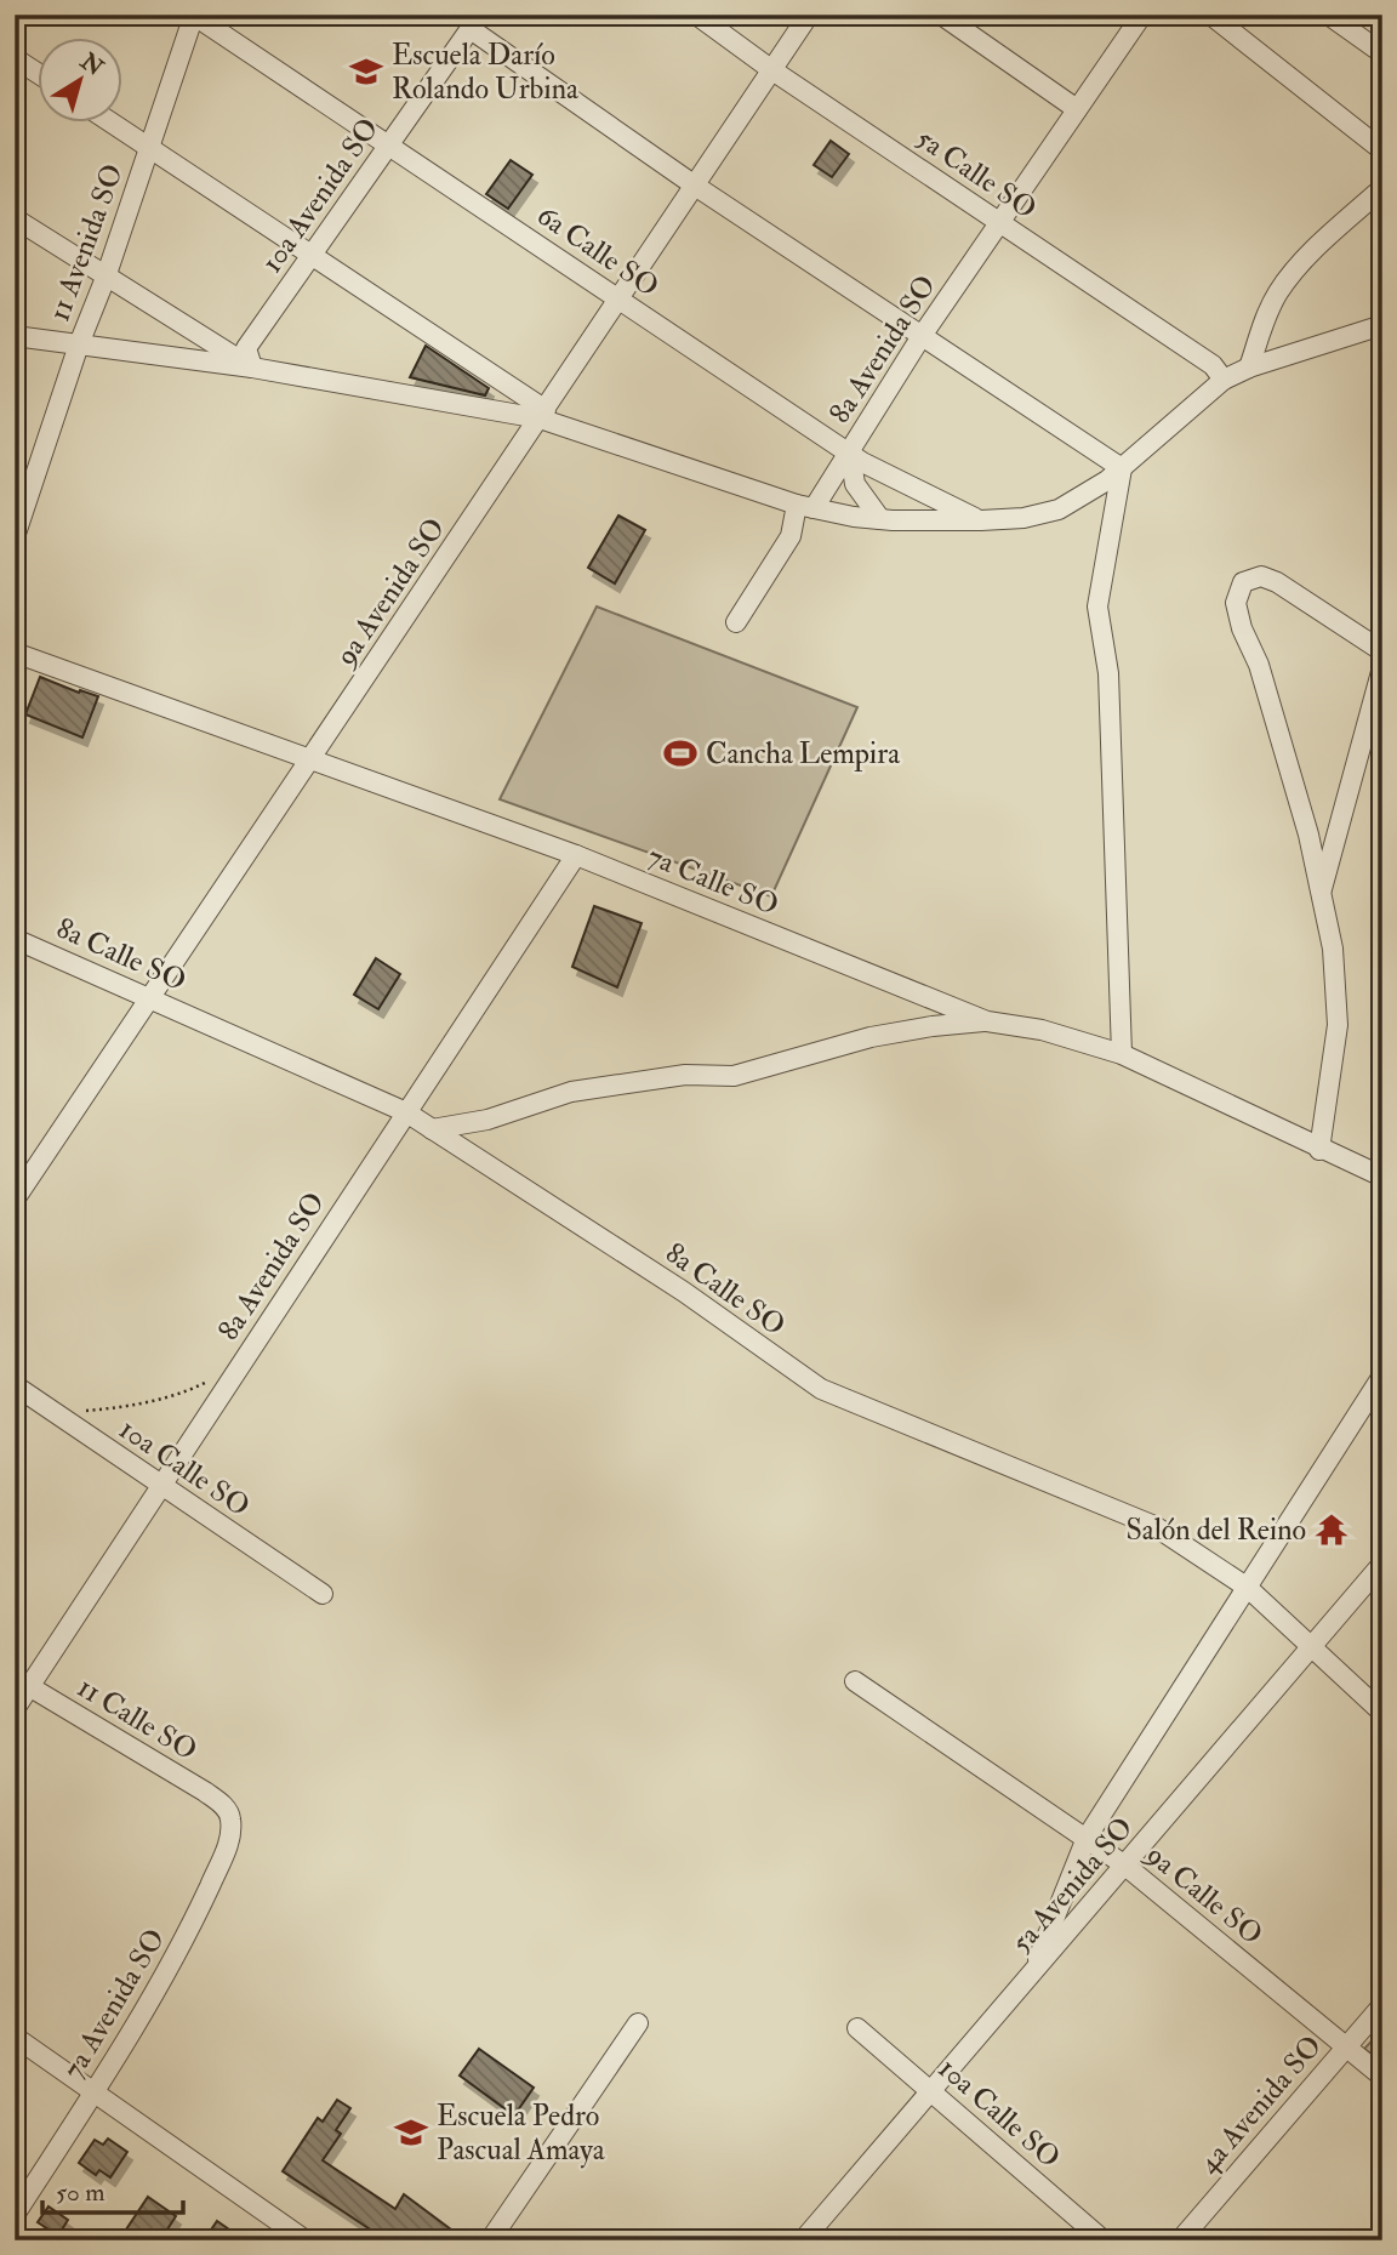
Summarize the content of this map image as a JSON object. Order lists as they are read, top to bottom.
{
  "streets": {
    "street": [
      "5a Calle SO",
      "10a Avenida SO",
      "11 Avenida SO",
      "6a Calle SO",
      "8a Avenida SO",
      "9a Avenida SO",
      "7a Calle SO",
      "8a Calle SO",
      "10a Calle SO",
      "11 Calle SO",
      "5a Avenida SO",
      "9a Calle SO",
      "7a Avenida SO",
      "4a Avenida SO"
    ]
  },
  "crossings": [
    ["5a Calle SO", "8a Avenida SO"],
    ["5a Calle SO", "9a Avenida SO"],
    ["10a Avenida SO", "6a Calle SO"],
    ["11 Avenida SO", "6a Calle SO"],
    ["6a Calle SO", "8a Avenida SO"],
    ["6a Calle SO", "9a Avenida SO"],
    ["8a Avenida SO", "7a Calle SO"],
    ["8a Avenida SO", "8a Calle SO"],
    ["8a Avenida SO", "10a Calle SO"],
    ["8a Avenida SO", "11 Calle SO"],
    ["9a Avenida SO", "7a Calle SO"],
    ["9a Avenida SO", "8a Calle SO"],
    ["8a Calle SO", "5a Avenida SO"],
    ["10a Calle SO", "5a Avenida SO"],
    ["11 Calle SO", "7a Avenida SO"],
    ["5a Avenida SO", "9a Calle SO"],
    ["9a Calle SO", "4a Avenida SO"]
  ],
  "places": {
    "school or university": ["Escuela Darío Rolando Urbina", "Escuela Pedro Pascual Amaya"],
    "sports": ["Cancha Lempira"],
    "temple": ["Salón del Reino"]
  },
  "scale_bar": "50 m",
  "north": "top right"
}
